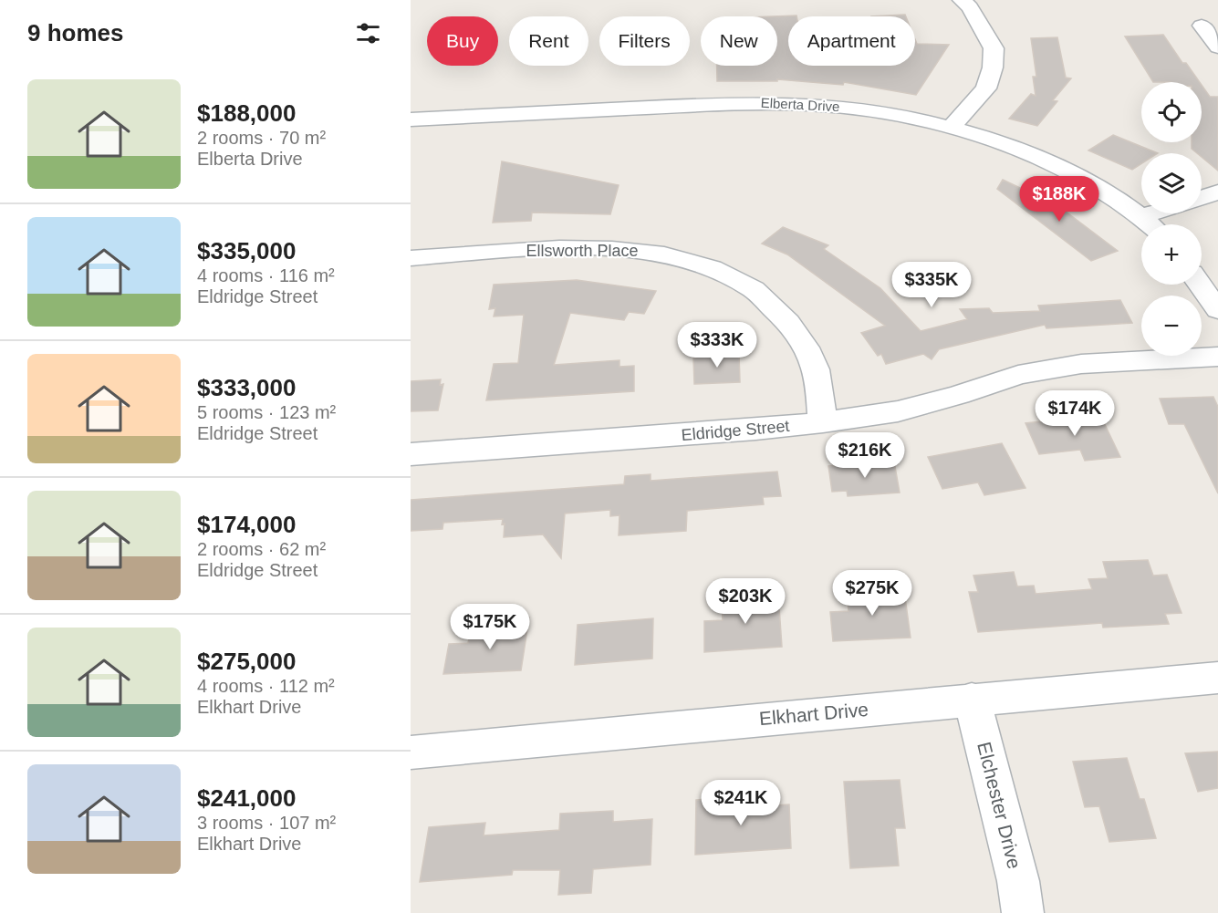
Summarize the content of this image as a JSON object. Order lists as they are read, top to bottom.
{
  "streets": {
    "street": [
      "Elberta Drive",
      "Ellsworth Place",
      "Eldridge Street",
      "Elkhart Drive",
      "Elchester Drive"
    ]
  },
  "crossings": [
    ["Ellsworth Place", "Eldridge Street"],
    ["Elkhart Drive", "Elchester Drive"]
  ],
  "page": {
    "heading": "9 homes",
    "chip": [
      "Buy",
      "Rent",
      "Filters",
      "New",
      "Apartment"
    ],
    "list": [
      {
        "name": "$188,000",
        "note": "2 rooms · 70 m² · Elberta Drive"
      },
      {
        "name": "$335,000",
        "note": "4 rooms · 116 m² · Eldridge Street"
      },
      {
        "name": "$333,000",
        "note": "5 rooms · 123 m² · Eldridge Street"
      },
      {
        "name": "$174,000",
        "note": "2 rooms · 62 m² · Eldridge Street"
      },
      {
        "name": "$275,000",
        "note": "4 rooms · 112 m² · Elkhart Drive"
      },
      {
        "name": "$241,000",
        "note": "3 rooms · 107 m² · Elkhart Drive"
      }
    ],
    "map_buttons": ["+", "−"],
    "price": [
      "$188K",
      "$335K",
      "$333K",
      "$174K",
      "$216K",
      "$275K",
      "$203K",
      "$175K",
      "$241K"
    ]
  }
}
